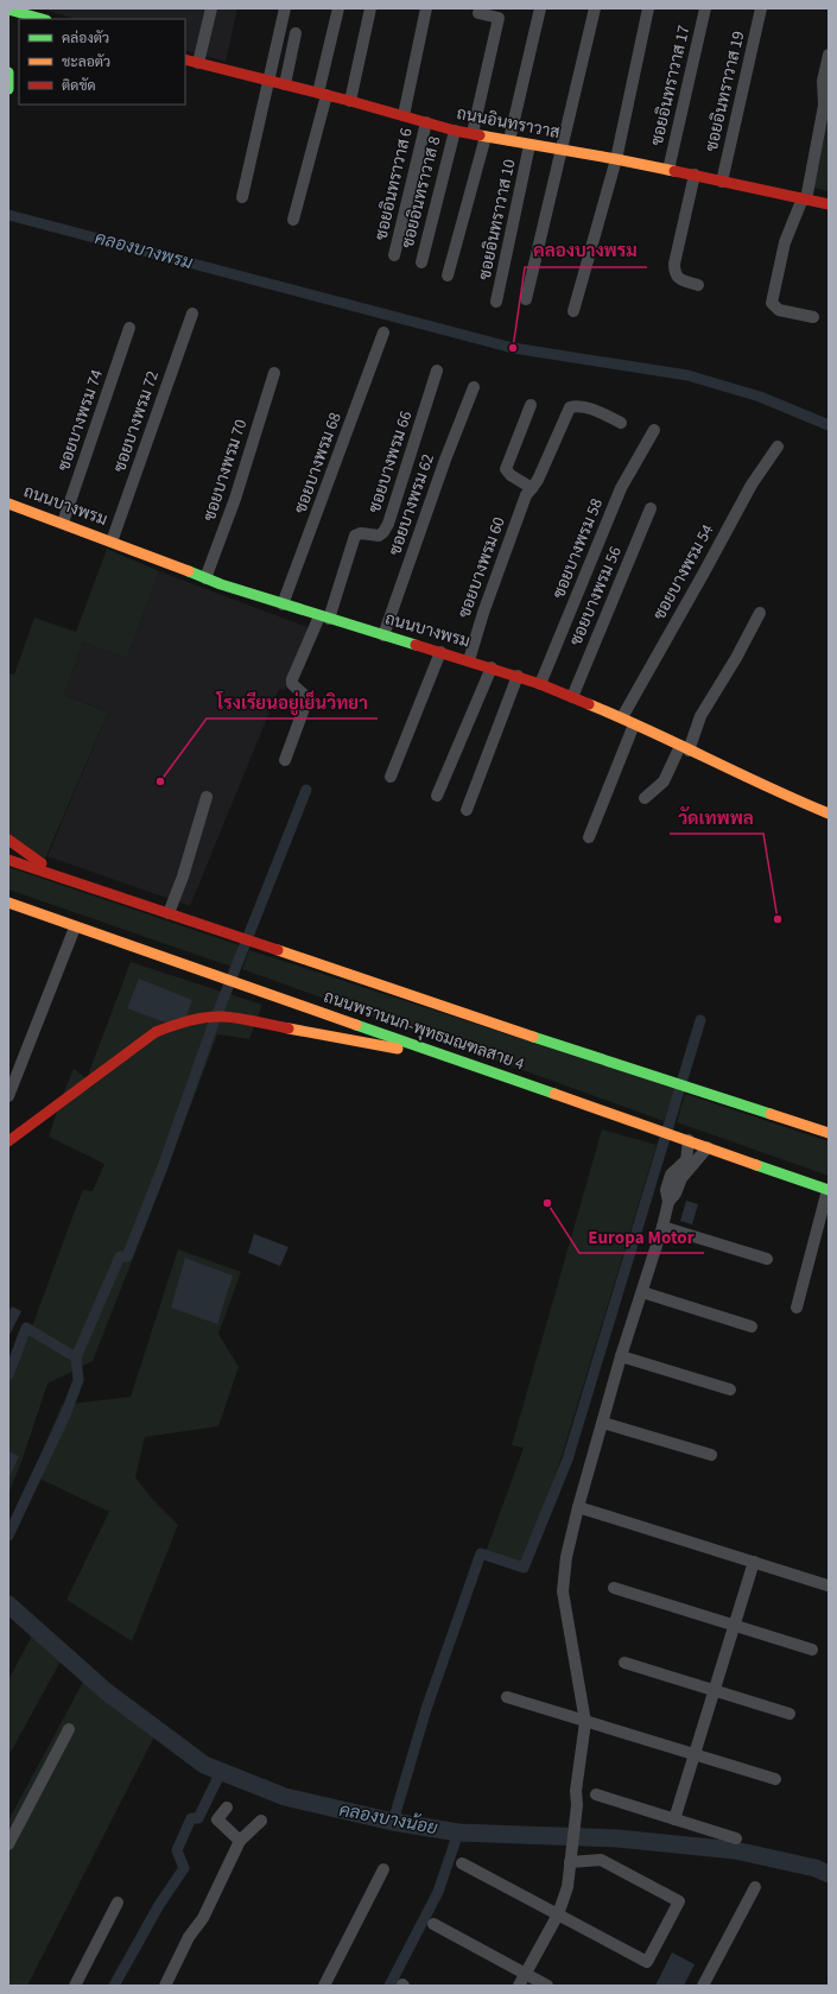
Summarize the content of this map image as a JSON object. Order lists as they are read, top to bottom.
{
  "streets": {
    "main road": ["ถนนอินทราวาส", "ถนนบางพรม", "ถนนพรานนก-พุทธมณฑลสาย 4"],
    "street": [
      "ซอยอินทราวาส 17",
      "ซอยอินทราวาส 19",
      "ซอยอินทราวาส 6",
      "ซอยอินทราวาส 8",
      "ซอยอินทราวาส 10",
      "ซอยบางพรม 74",
      "ซอยบางพรม 72",
      "ซอยบางพรม 66",
      "ซอยบางพรม 68",
      "ซอยบางพรม 70",
      "ซอยบางพรม 62",
      "ซอยบางพรม 58",
      "ซอยบางพรม 60",
      "ซอยบางพรม 54",
      "ซอยบางพรม 56"
    ]
  },
  "crossings": [
    ["ซอยอินทราวาส 17", "ถนนอินทราวาส"],
    ["ซอยอินทราวาส 19", "ถนนอินทราวาส"],
    ["ถนนอินทราวาส", "ซอยอินทราวาส 6"],
    ["ถนนอินทราวาส", "ซอยอินทราวาส 8"],
    ["ถนนอินทราวาส", "ซอยอินทราวาส 10"],
    ["ซอยบางพรม 74", "ถนนบางพรม"],
    ["ซอยบางพรม 72", "ถนนบางพรม"],
    ["ซอยบางพรม 66", "ถนนบางพรม"],
    ["ซอยบางพรม 68", "ถนนบางพรม"],
    ["ซอยบางพรม 70", "ถนนบางพรม"],
    ["ซอยบางพรม 62", "ถนนบางพรม"],
    ["ถนนบางพรม", "ซอยบางพรม 58"],
    ["ถนนบางพรม", "ซอยบางพรม 60"],
    ["ถนนบางพรม", "ซอยบางพรม 54"],
    ["ถนนบางพรม", "ซอยบางพรม 56"]
  ],
  "water": ["คลองบางพรม", "คลองบางน้อย"],
  "places": [
    "คลองบางพรม",
    "โรงเรียนอยู่เย็นวิทยา",
    "วัดเทพพล",
    "Europa Motor"
  ],
  "legend": ["คล่องตัว", "ชะลอตัว", "ติดขัด"]
}
